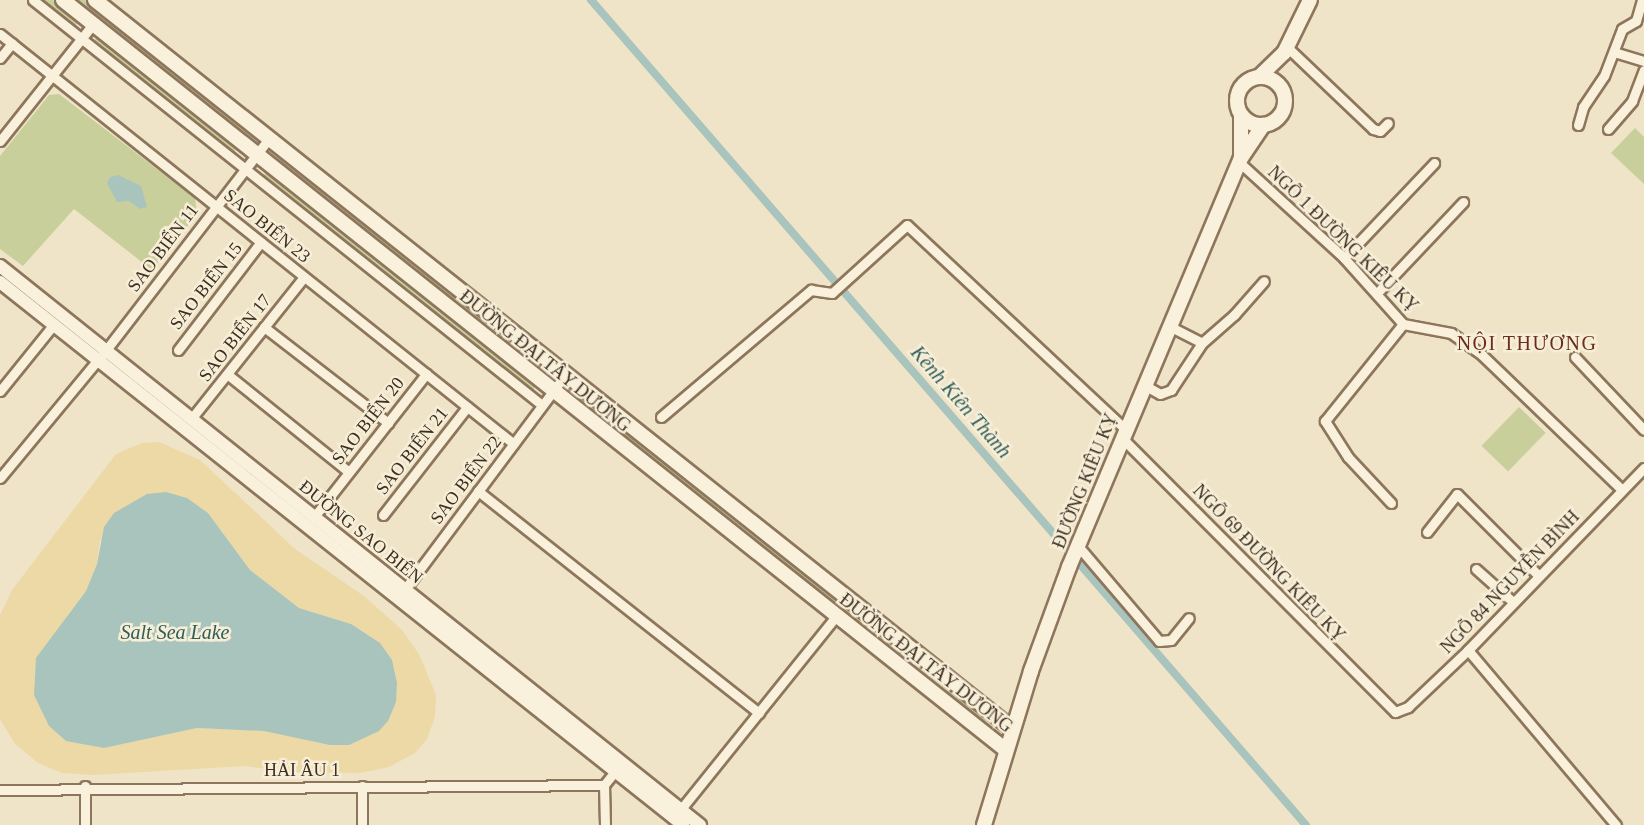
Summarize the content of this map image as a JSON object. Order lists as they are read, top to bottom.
{
  "streets": {
    "main road": ["ĐƯỜNG ĐẠI TÂY DƯƠNG", "ĐƯỜNG KIÊU KỴ"],
    "street": [
      "SAO BIỂN 23",
      "NGÕ 1 ĐƯỜNG KIÊU KỴ",
      "SAO BIỂN 11",
      "SAO BIỂN 15",
      "SAO BIỂN 17",
      "SAO BIỂN 20",
      "SAO BIỂN 21",
      "SAO BIỂN 22",
      "ĐƯỜNG SAO BIỂN",
      "NGÕ 69 ĐƯỜNG KIÊU KỴ",
      "NGÕ 84 NGUYỄN BÌNH",
      "HẢI ÂU 1"
    ]
  },
  "crossings": [
    ["SAO BIỂN 23", "SAO BIỂN 11"],
    ["SAO BIỂN 23", "SAO BIỂN 15"],
    ["SAO BIỂN 23", "SAO BIỂN 17"],
    ["SAO BIỂN 23", "SAO BIỂN 20"],
    ["SAO BIỂN 23", "SAO BIỂN 21"],
    ["SAO BIỂN 23", "SAO BIỂN 22"],
    ["NGÕ 1 ĐƯỜNG KIÊU KỴ", "ĐƯỜNG KIÊU KỴ"],
    ["NGÕ 1 ĐƯỜNG KIÊU KỴ", "NGÕ 84 NGUYỄN BÌNH"],
    ["SAO BIỂN 11", "ĐƯỜNG ĐẠI TÂY DƯƠNG"],
    ["SAO BIỂN 11", "ĐƯỜNG SAO BIỂN"],
    ["SAO BIỂN 17", "ĐƯỜNG SAO BIỂN"],
    ["ĐƯỜNG ĐẠI TÂY DƯƠNG", "SAO BIỂN 22"],
    ["ĐƯỜNG ĐẠI TÂY DƯƠNG", "ĐƯỜNG KIÊU KỴ"],
    ["SAO BIỂN 20", "ĐƯỜNG SAO BIỂN"],
    ["SAO BIỂN 22", "ĐƯỜNG SAO BIỂN"],
    ["ĐƯỜNG KIÊU KỴ", "NGÕ 69 ĐƯỜNG KIÊU KỴ"],
    ["NGÕ 69 ĐƯỜNG KIÊU KỴ", "NGÕ 84 NGUYỄN BÌNH"]
  ],
  "districts": ["NỘI THƯƠNG"],
  "water": ["Kênh Kiên Thành", "Salt Sea Lake"]
}
